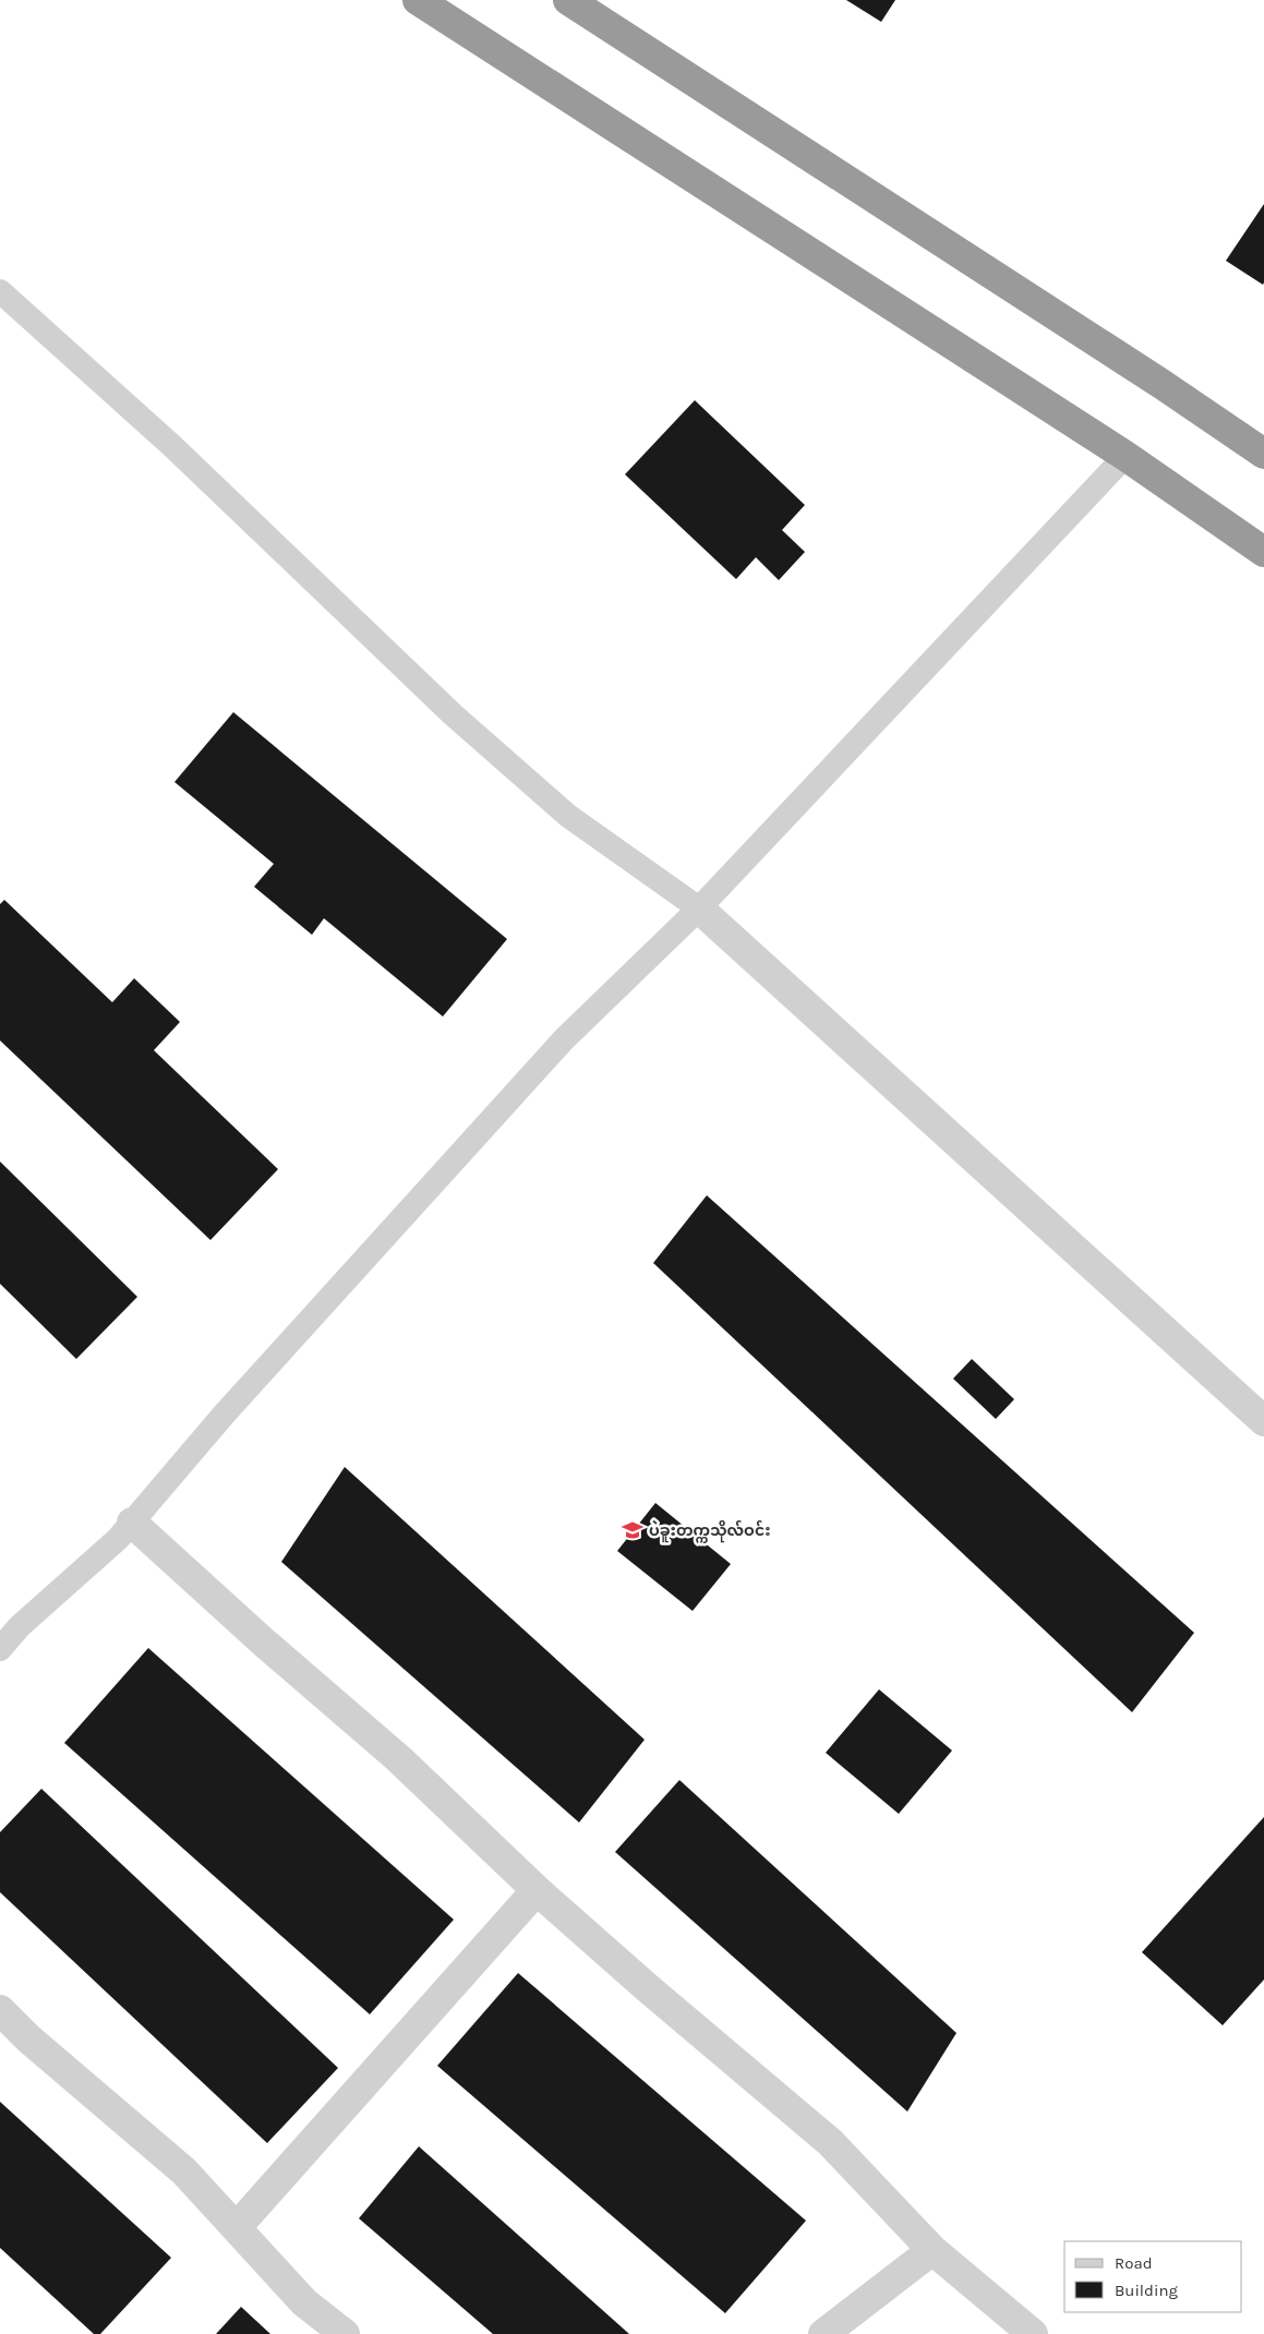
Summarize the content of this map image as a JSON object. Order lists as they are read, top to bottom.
{
  "places": {
    "school or university": ["ပဲခူးတက္ကသိုလ်ဝင်း"]
  },
  "legend": ["Road", "Building"]
}
